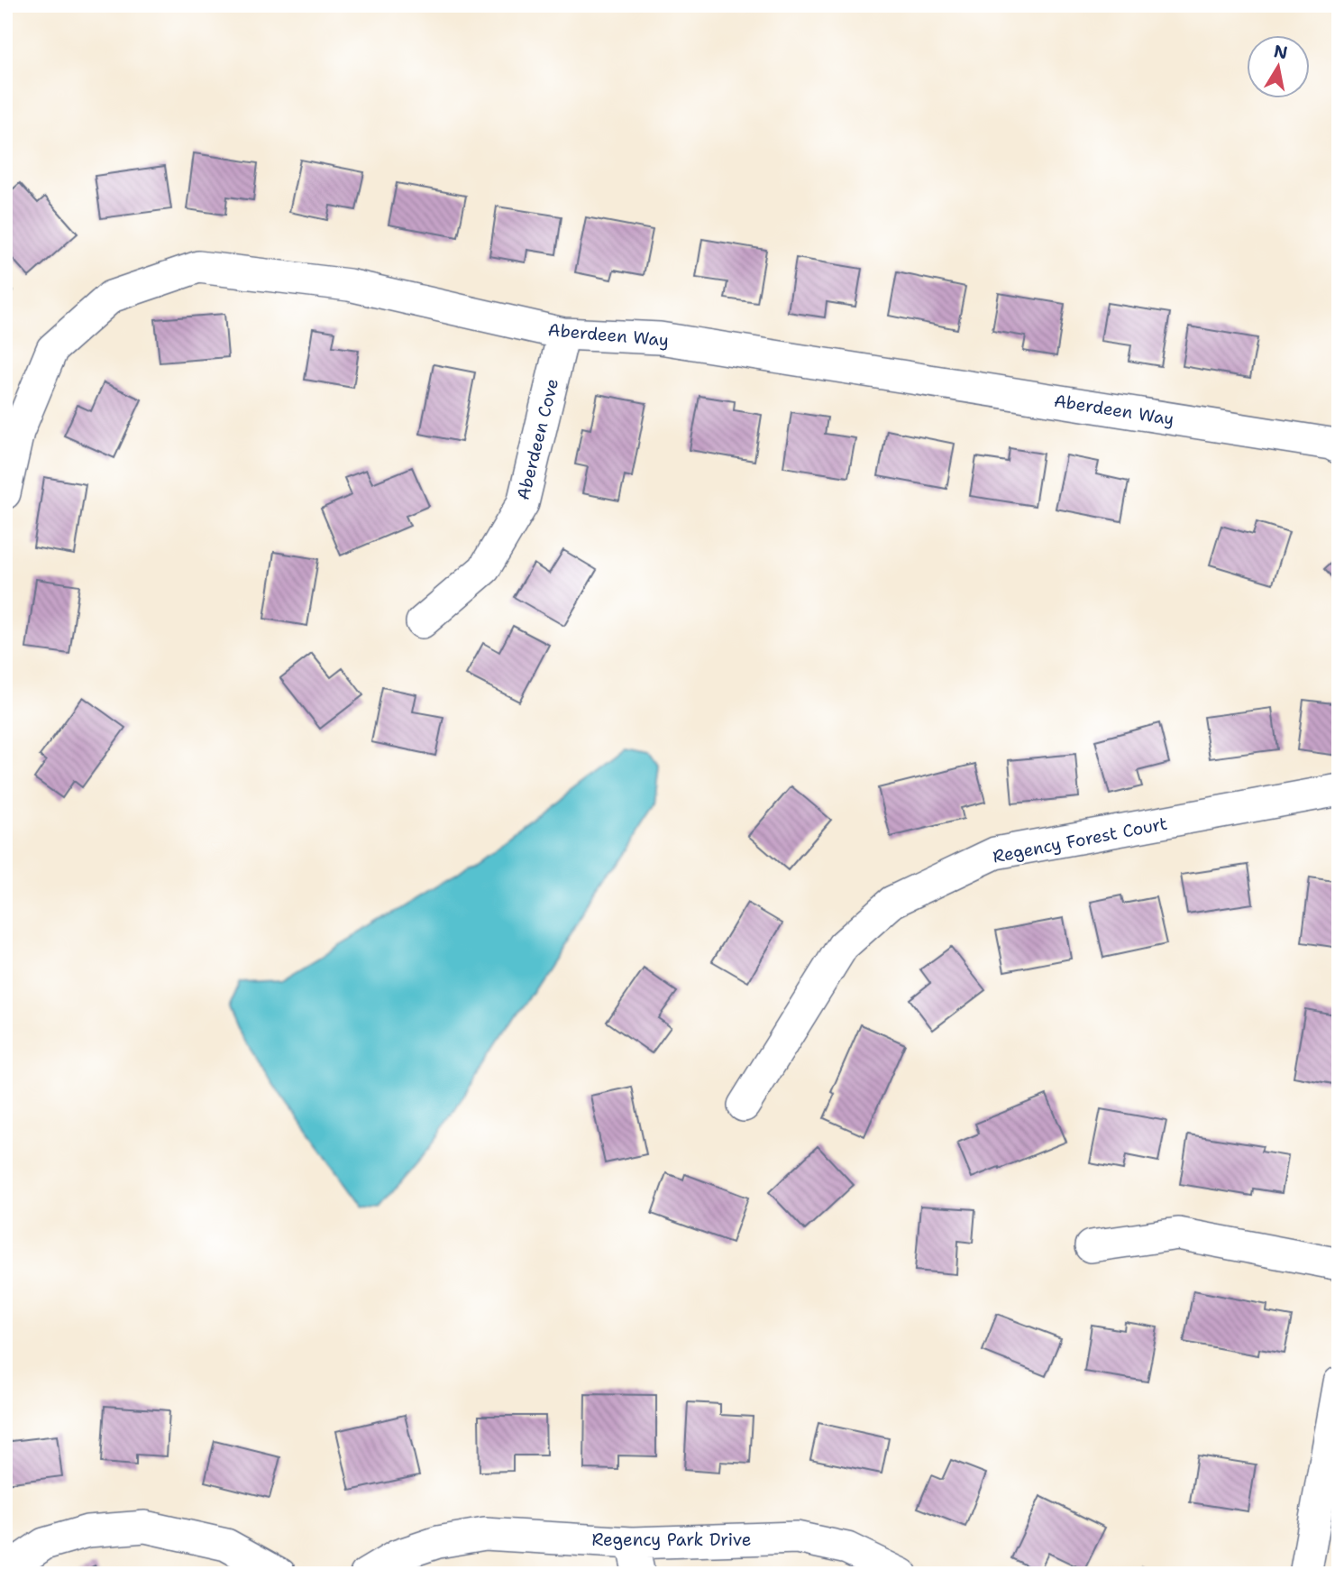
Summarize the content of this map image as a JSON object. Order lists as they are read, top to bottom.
{
  "streets": {
    "street": [
      "Aberdeen Way",
      "Aberdeen Cove",
      "Regency Forest Court",
      "Regency Park Drive"
    ]
  },
  "crossings": [
    ["Aberdeen Way", "Aberdeen Cove"]
  ],
  "north": "top"
}
